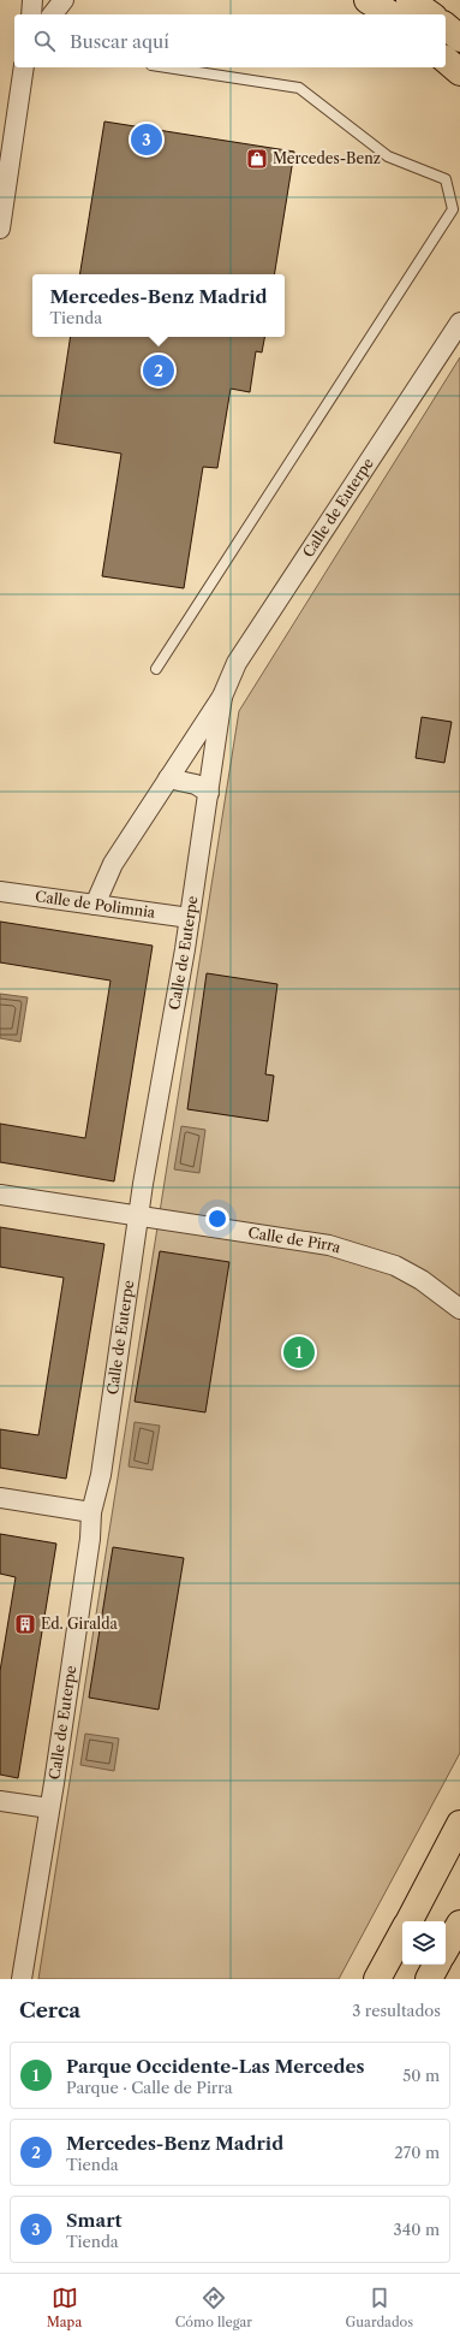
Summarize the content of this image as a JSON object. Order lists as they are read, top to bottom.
{
  "streets": {
    "street": ["Calle de Euterpe", "Calle de Polimnia", "Calle de Pirra"]
  },
  "crossings": [
    ["Calle de Euterpe", "Calle de Polimnia"],
    ["Calle de Euterpe", "Calle de Pirra"]
  ],
  "places": {
    "shop": ["Mercedes-Benz"],
    "building": ["Ed. Giralda"]
  },
  "page": {
    "search": "Buscar aquí",
    "pins": ["3", "2", "1"],
    "popup": ["Mercedes-Benz Madrid", "Tienda"],
    "heading": ["Cerca", "3 resultados"],
    "list": [
      {
        "mark": "1",
        "name": "Parque Occidente-Las Mercedes",
        "note": "Parque · Calle de Pirra",
        "value": "50 m"
      },
      {
        "mark": "2",
        "name": "Mercedes-Benz Madrid",
        "note": "Tienda",
        "value": "270 m"
      },
      {
        "mark": "3",
        "name": "Smart",
        "note": "Tienda",
        "value": "340 m"
      }
    ],
    "nav": ["Mapa", "Cómo llegar", "Guardados"]
  }
}
